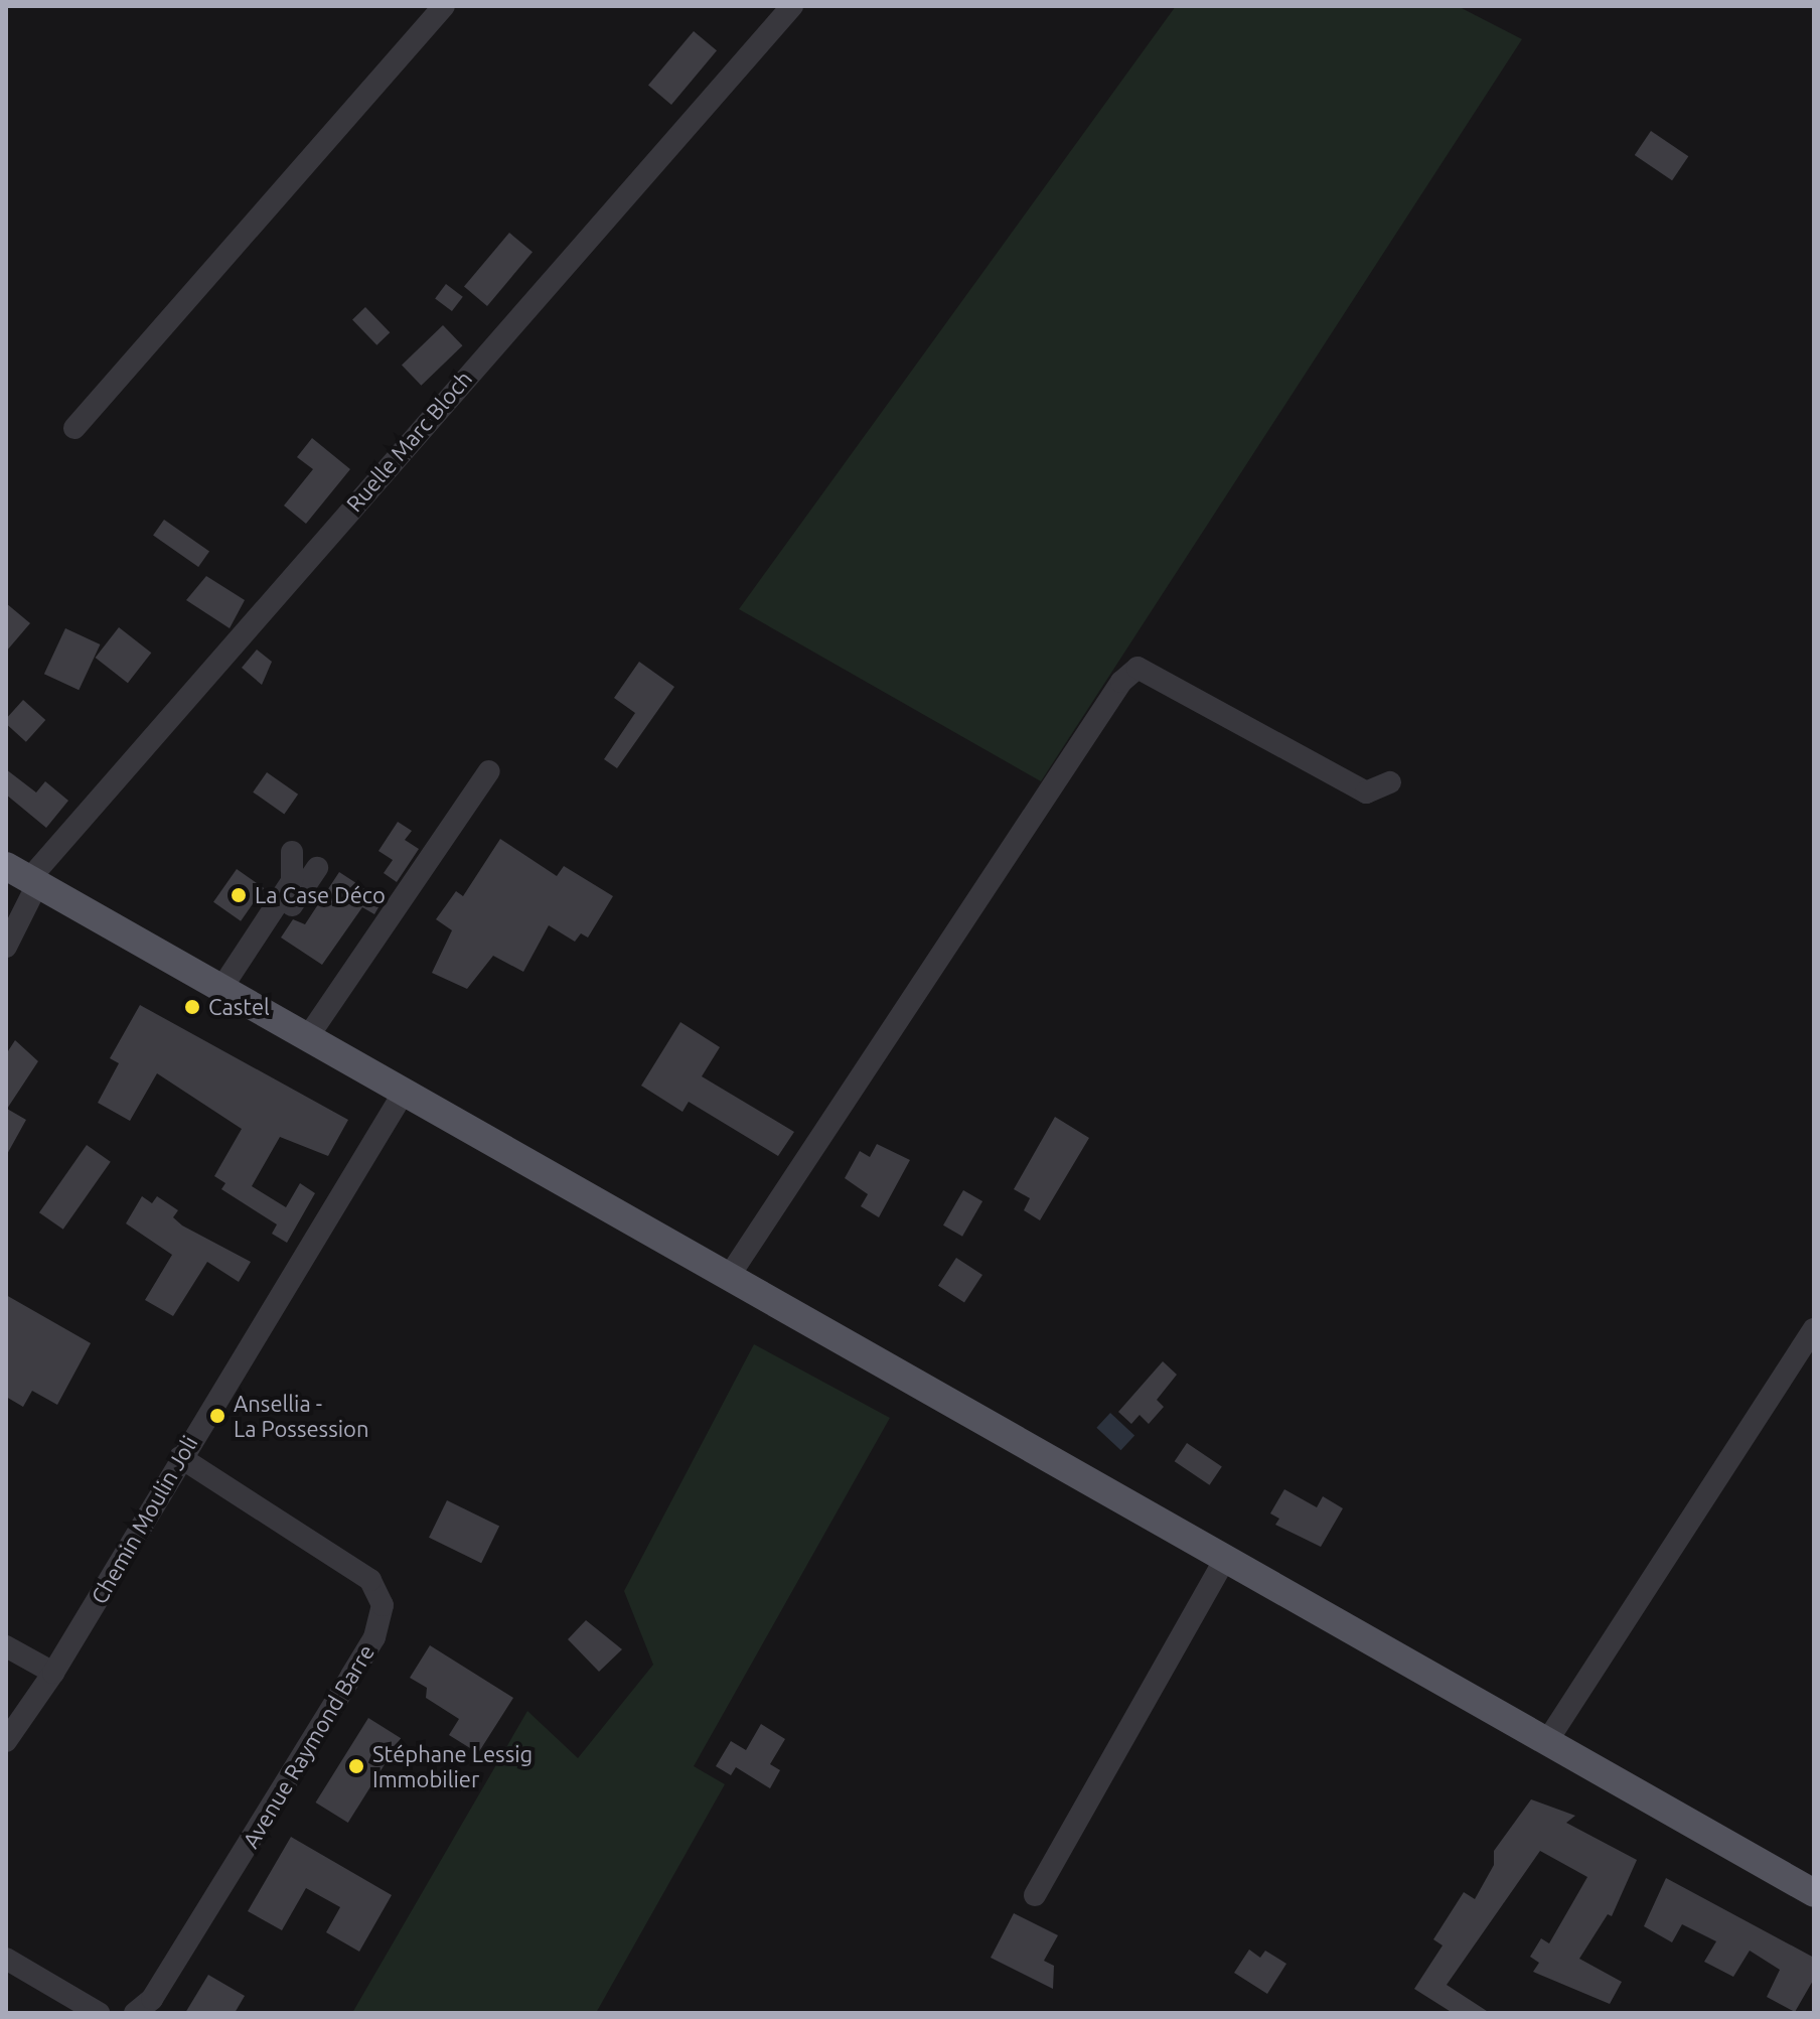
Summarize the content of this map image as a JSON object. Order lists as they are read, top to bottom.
{
  "streets": {
    "street": ["Ruelle Marc Bloch", "Chemin Moulin Joli", "Avenue Raymond Barre"]
  },
  "crossings": [
    ["Chemin Moulin Joli", "Avenue Raymond Barre"]
  ],
  "places": [
    "La Case Déco",
    "Castel",
    "Ansellia - La Possession",
    "Stéphane Lessig Immobilier"
  ]
}
